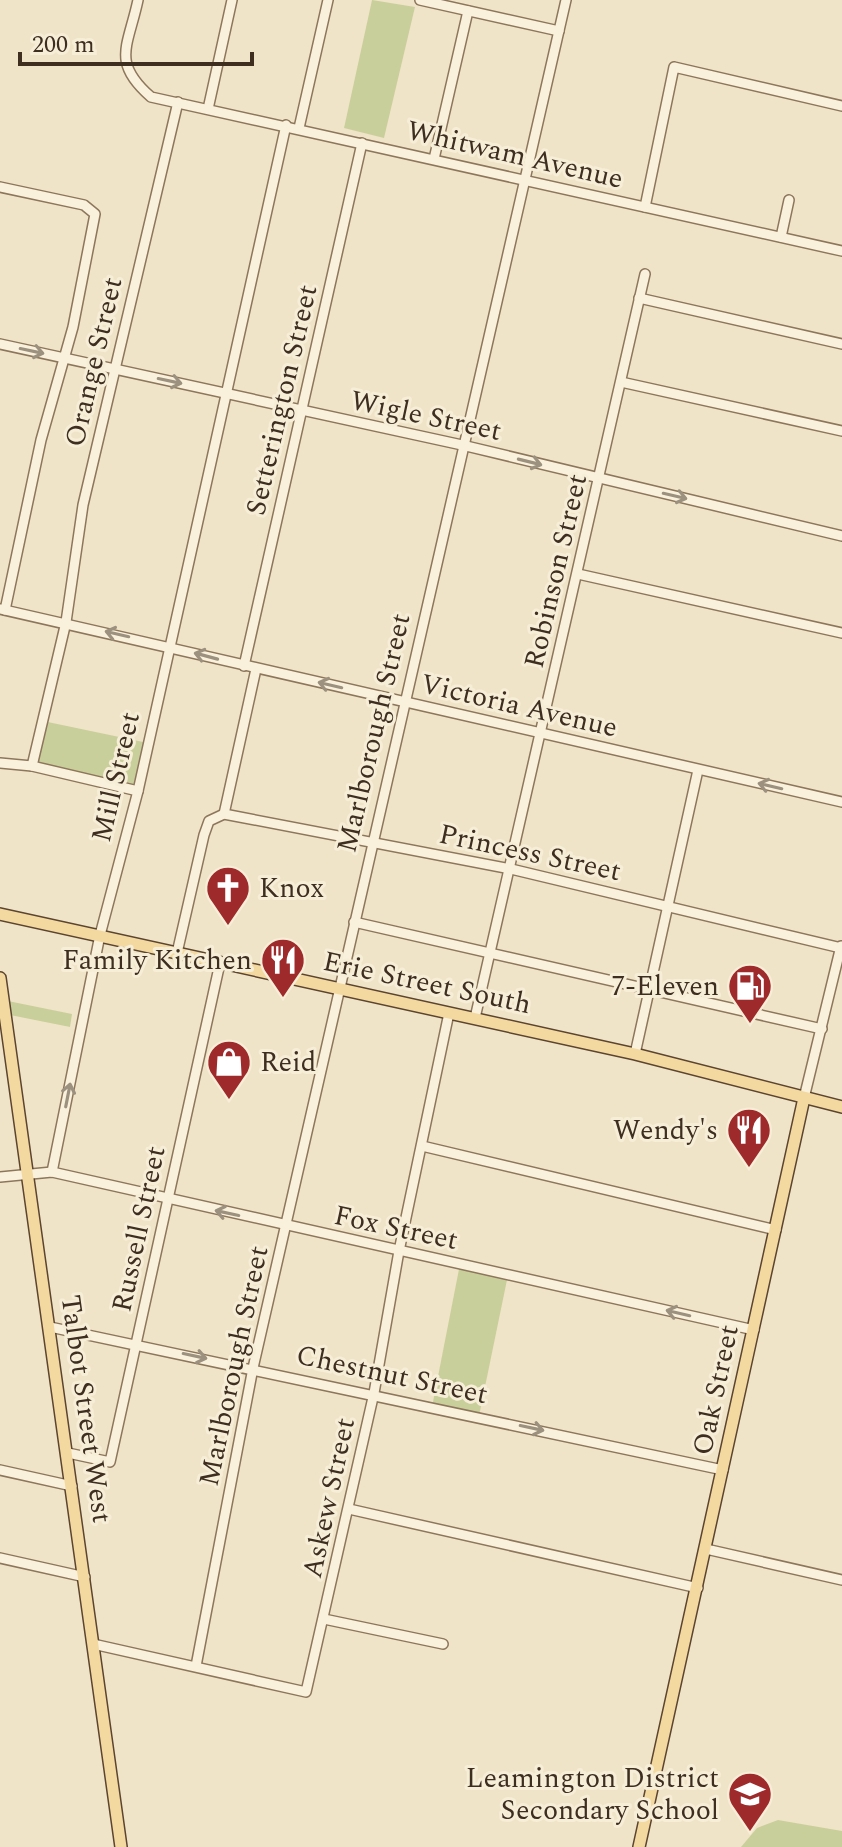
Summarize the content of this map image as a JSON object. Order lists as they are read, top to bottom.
{
  "streets": {
    "main road": ["Erie Street South", "Oak Street", "Talbot Street West"],
    "street": [
      "Whitwam Avenue",
      "Orange Street",
      "Setterington Street",
      "Wigle Street",
      "Robinson Street",
      "Victoria Avenue",
      "Marlborough Street",
      "Mill Street",
      "Princess Street",
      "Fox Street",
      "Russell Street",
      "Chestnut Street",
      "Askew Street"
    ]
  },
  "crossings": [
    ["Whitwam Avenue", "Orange Street"],
    ["Whitwam Avenue", "Setterington Street"],
    ["Whitwam Avenue", "Marlborough Street"],
    ["Whitwam Avenue", "Mill Street"],
    ["Orange Street", "Wigle Street"],
    ["Orange Street", "Victoria Avenue"],
    ["Setterington Street", "Wigle Street"],
    ["Setterington Street", "Victoria Avenue"],
    ["Wigle Street", "Robinson Street"],
    ["Wigle Street", "Marlborough Street"],
    ["Wigle Street", "Mill Street"],
    ["Robinson Street", "Victoria Avenue"],
    ["Robinson Street", "Princess Street"],
    ["Robinson Street", "Erie Street South"],
    ["Victoria Avenue", "Marlborough Street"],
    ["Victoria Avenue", "Mill Street"],
    ["Marlborough Street", "Princess Street"],
    ["Marlborough Street", "Erie Street South"],
    ["Marlborough Street", "Fox Street"],
    ["Marlborough Street", "Chestnut Street"],
    ["Marlborough Street", "Askew Street"],
    ["Mill Street", "Erie Street South"],
    ["Mill Street", "Fox Street"],
    ["Princess Street", "Oak Street"],
    ["Erie Street South", "Russell Street"],
    ["Erie Street South", "Oak Street"],
    ["Erie Street South", "Askew Street"],
    ["Fox Street", "Russell Street"],
    ["Fox Street", "Oak Street"],
    ["Fox Street", "Talbot Street West"],
    ["Fox Street", "Askew Street"],
    ["Russell Street", "Chestnut Street"],
    ["Russell Street", "Talbot Street West"],
    ["Chestnut Street", "Oak Street"],
    ["Chestnut Street", "Talbot Street West"],
    ["Chestnut Street", "Askew Street"]
  ],
  "one_way": [
    "Wigle Street",
    "Victoria Avenue",
    "Fox Street",
    "Chestnut Street"
  ],
  "places": {
    "church": ["Knox"],
    "restaurant": ["Family Kitchen", "Wendy's"],
    "fuel station": ["7-Eleven"],
    "shop": ["Reid"],
    "school or university": ["Leamington District Secondary School"]
  },
  "scale_bar": "200 m"
}
